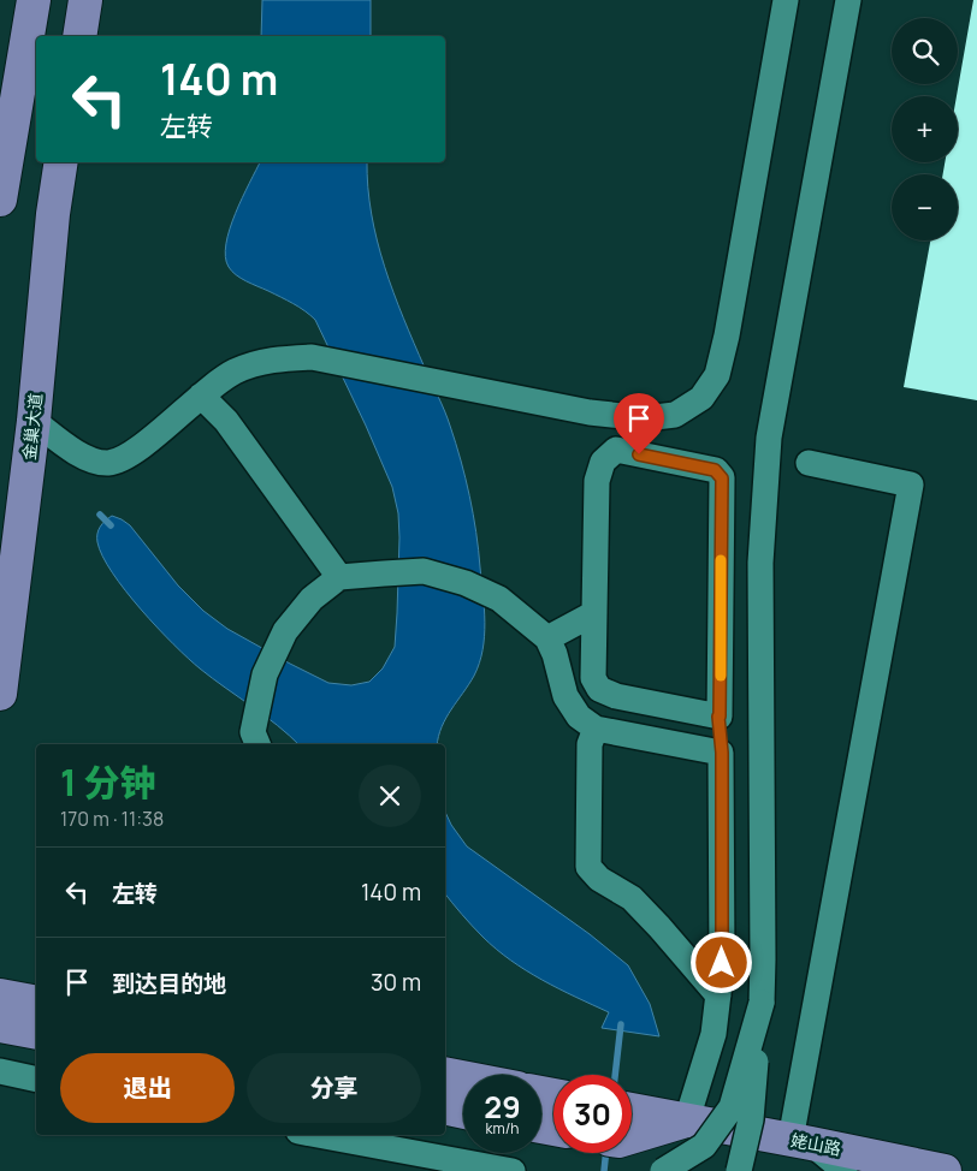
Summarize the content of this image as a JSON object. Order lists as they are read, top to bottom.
{
  "streets": {
    "main road": ["金巢大道", "姥山路"]
  },
  "page": {
    "map_buttons": ["+", "−"],
    "turn": ["140 m", "左转"],
    "heading": ["1 分钟", "170 m · 11:38"],
    "list": [
      {
        "name": "左转",
        "value": "140 m"
      },
      {
        "name": "到达目的地",
        "value": "30 m"
      }
    ],
    "buttons": ["退出", "分享"],
    "speed": "29 km/h",
    "limit": "30"
  }
}
